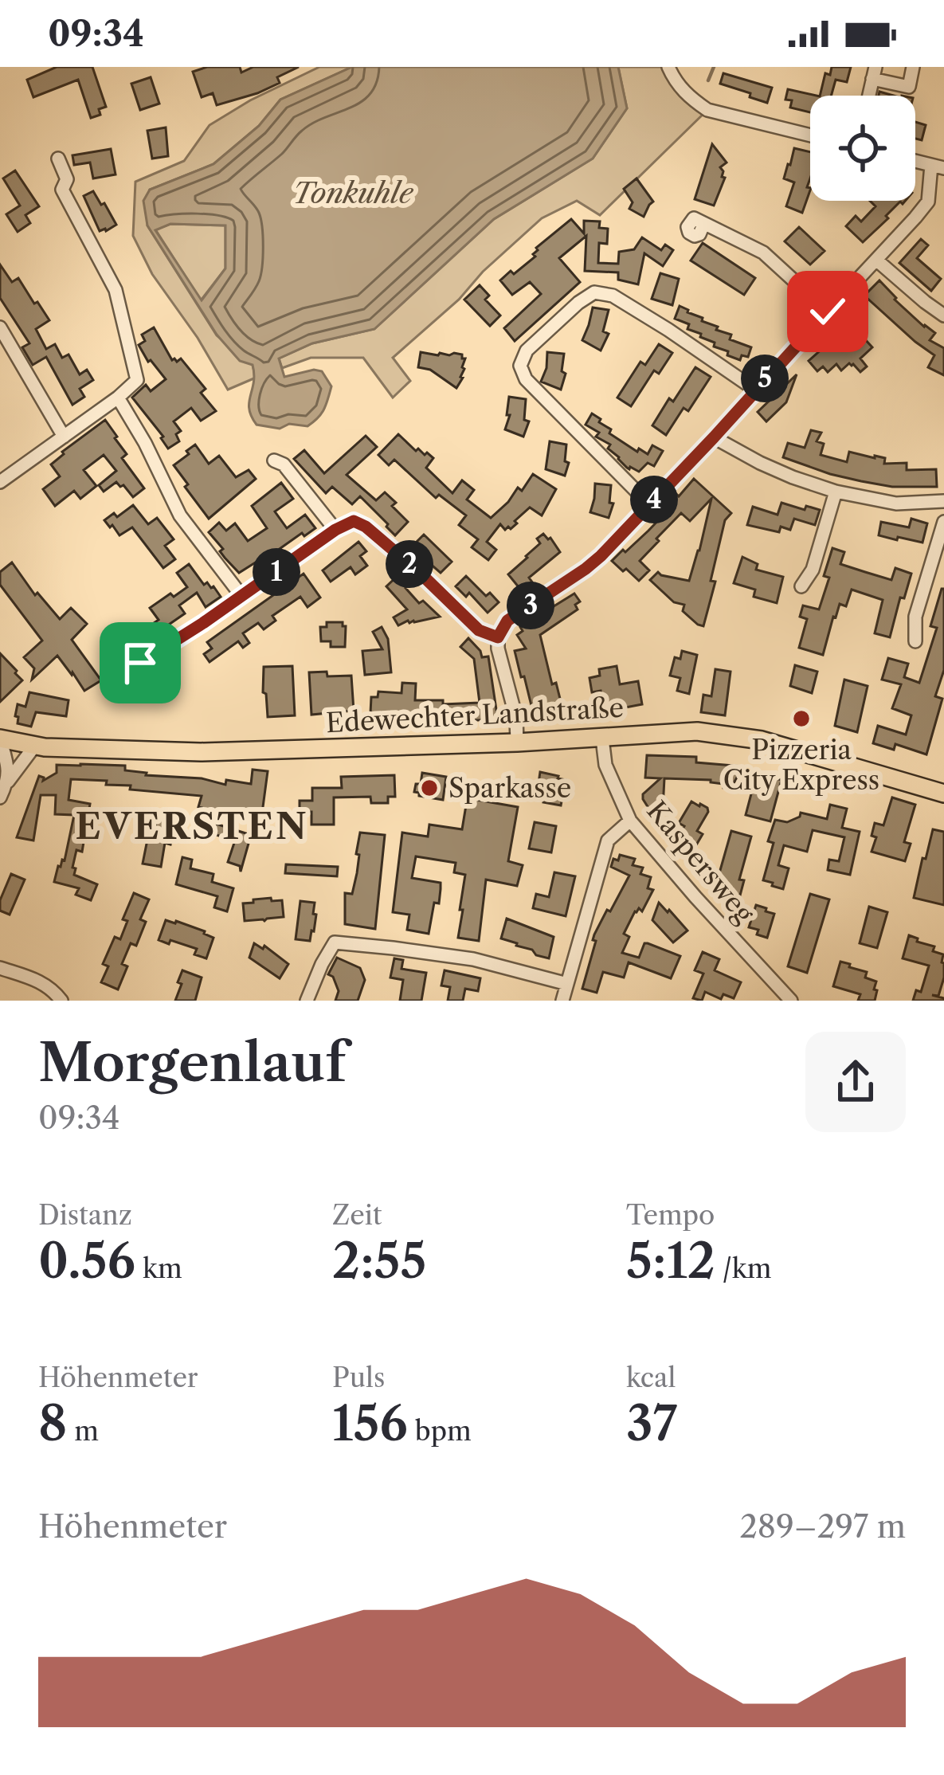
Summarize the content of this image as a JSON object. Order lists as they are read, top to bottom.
{
  "streets": {
    "main road": ["Edewechter Landstraße"],
    "street": ["Kaspersweg"]
  },
  "crossings": [
    ["Edewechter Landstraße", "Kaspersweg"]
  ],
  "districts": ["EVERSTEN"],
  "water": ["Tonkuhle"],
  "places": ["Pizzeria City Express", "Sparkasse"],
  "page": {
    "status": "09:34",
    "pins": [
      "5",
      "4",
      "2",
      "1",
      "3"
    ],
    "heading": ["Morgenlauf", "09:34"],
    "stats": [
      ["Distanz", "0.56 km"],
      ["Zeit", "2:55"],
      ["Tempo", "5:12 /km"],
      ["Höhenmeter", "8 m"],
      ["Puls", "156 bpm"],
      ["kcal", "37"]
    ],
    "chart": ["Höhenmeter", "289–297 m"]
  }
}
